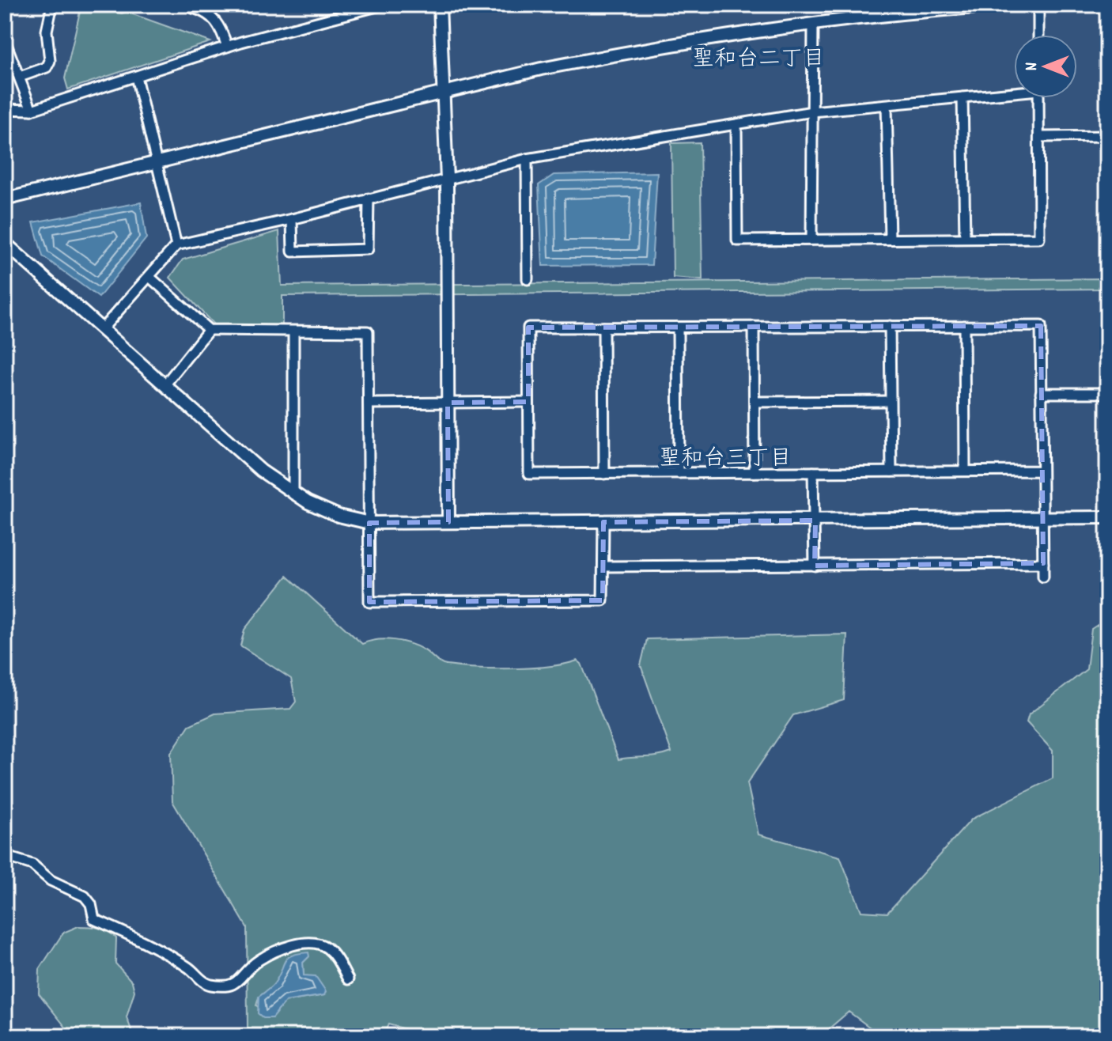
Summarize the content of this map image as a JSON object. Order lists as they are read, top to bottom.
{
  "districts": ["聖和台二丁目", "聖和台三丁目"],
  "north": "left"
}
